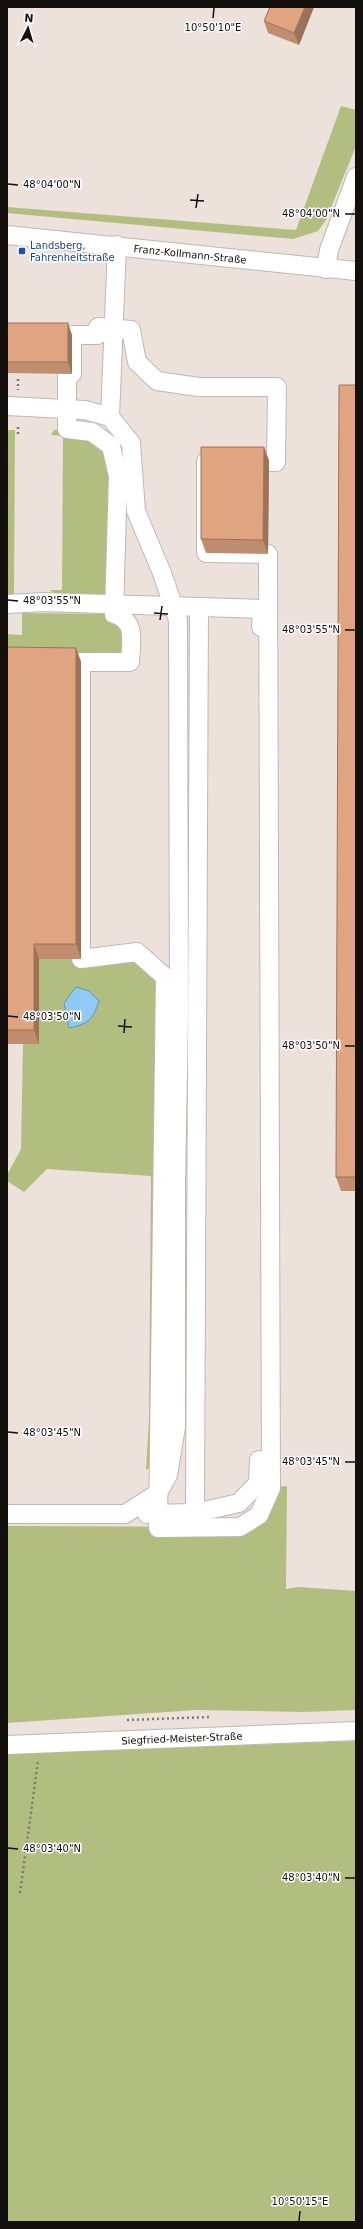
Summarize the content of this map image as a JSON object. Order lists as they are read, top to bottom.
{
  "streets": {
    "street": ["Franz-Kollmann-Straße", "Siegfried-Meister-Straße"]
  },
  "places": {
    "transit": ["Landsberg, Fahrenheitstraße"]
  },
  "north": "top",
  "coordinates": [
    "10°50'10\"E",
    "48°04'00\"N",
    "48°03'55\"N",
    "48°03'50\"N",
    "48°03'45\"N",
    "48°03'40\"N",
    "10°50'15\"E"
  ]
}
